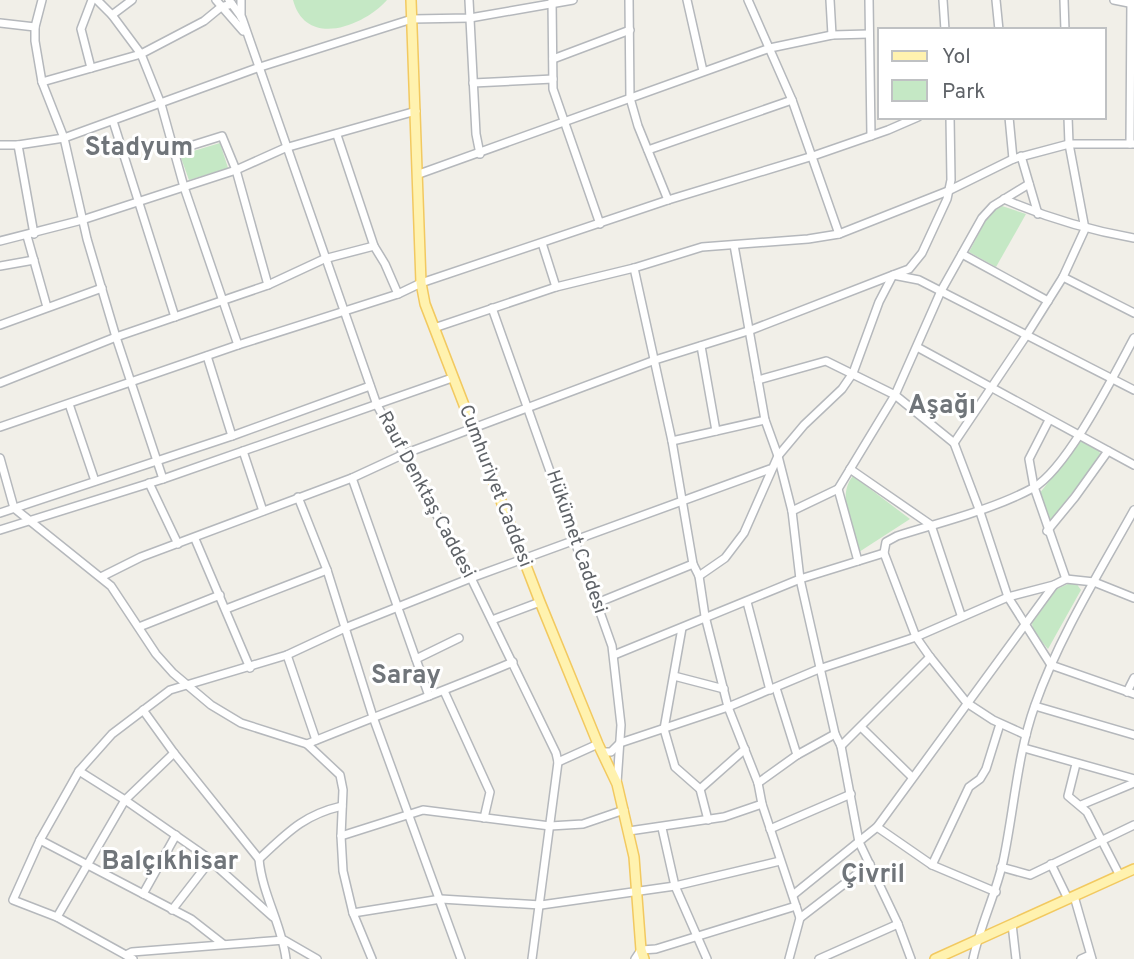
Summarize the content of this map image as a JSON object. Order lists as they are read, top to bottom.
{
  "streets": {
    "main road": ["Cumhuriyet Caddesi"],
    "street": ["Rauf Denktaş Caddesi", "Hükümet Caddesi"]
  },
  "crossings": [
    ["Cumhuriyet Caddesi", "Hükümet Caddesi"]
  ],
  "districts": [
    "Stadyum",
    "Aşağı",
    "Saray",
    "Balçıkhisar",
    "Çivril"
  ],
  "legend": ["Yol", "Park"]
}
